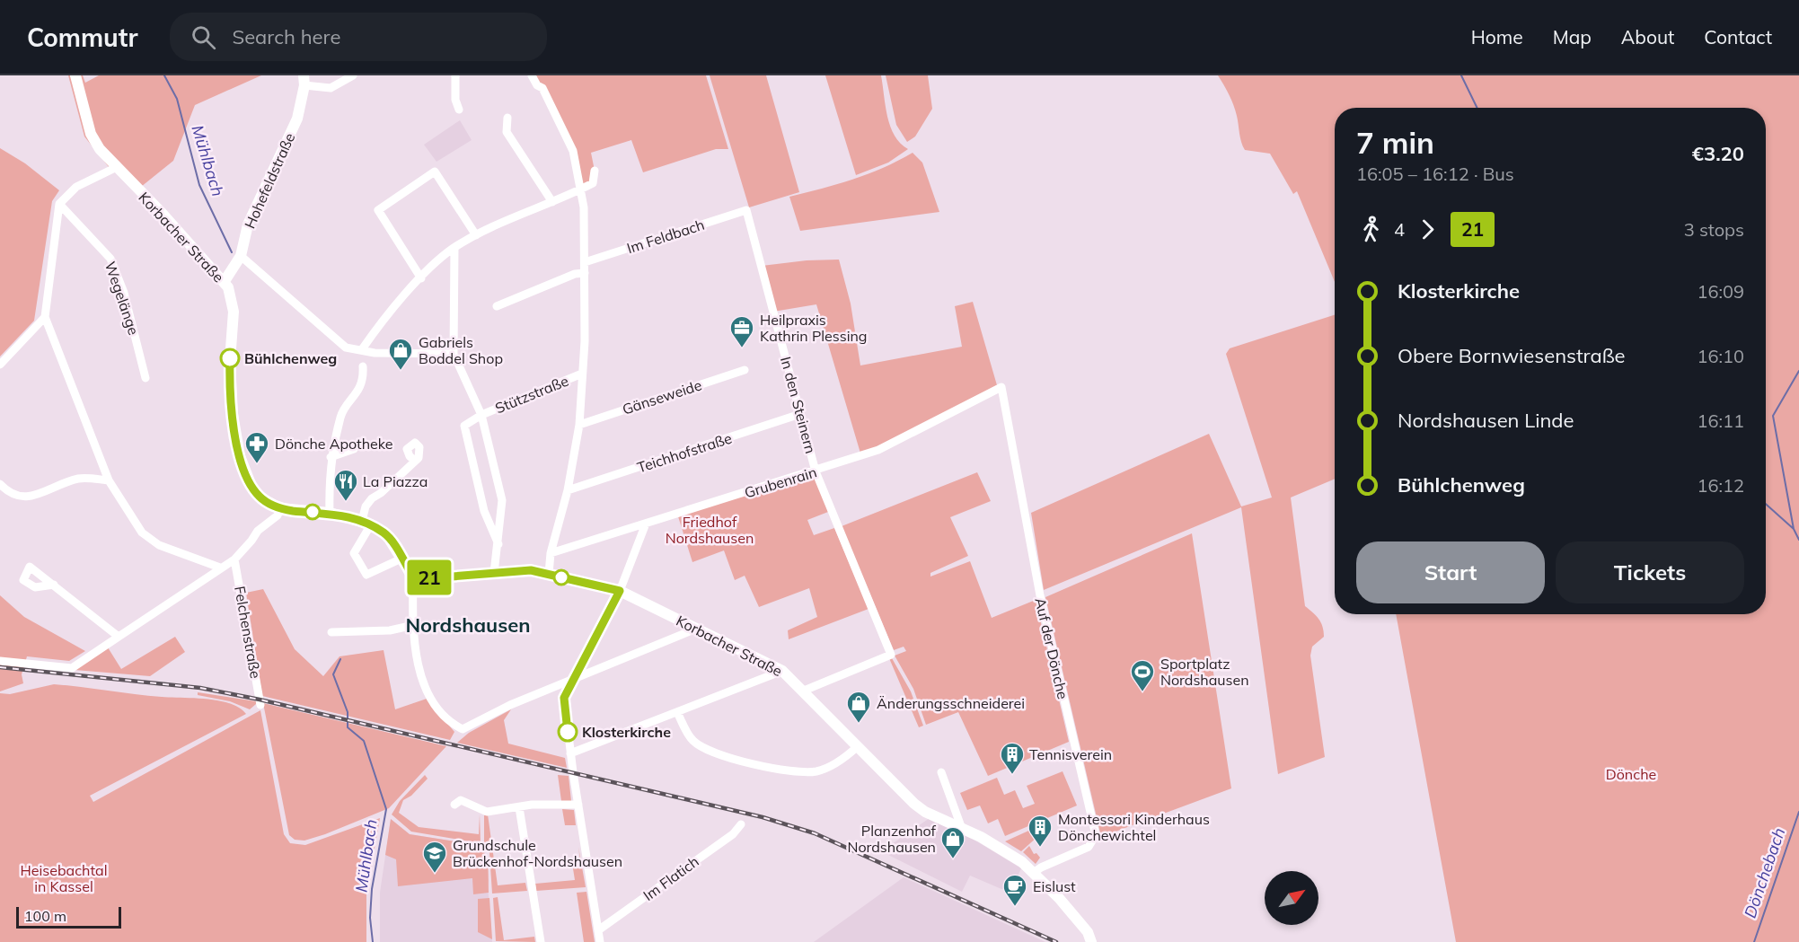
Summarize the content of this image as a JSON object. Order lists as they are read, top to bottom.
{
  "streets": {
    "street": [
      "Hohefeldstraße",
      "Im Feldbach",
      "Korbacher Straße",
      "Wegelänge",
      "Stützstraße",
      "Gänseweide",
      "In den Steinern",
      "Teichhofstraße",
      "Grubenrain",
      "Felchenstraße",
      "Auf der Dönche",
      "Im Flatich"
    ]
  },
  "crossings": [
    ["Hohefeldstraße", "Korbacher Straße"],
    ["Im Feldbach", "In den Steinern"],
    ["Korbacher Straße", "In den Steinern"],
    ["Korbacher Straße", "Auf der Dönche"],
    ["In den Steinern", "Teichhofstraße"],
    ["In den Steinern", "Grubenrain"],
    ["Grubenrain", "Auf der Dönche"]
  ],
  "districts": ["Nordshausen"],
  "water": ["Mühlbach", "Dönchebach"],
  "parks": ["Friedhof Nordshausen", "Dönche", "Heisebachtal in Kassel"],
  "places": {
    "office": ["Heilpraxis Kathrin Plessing"],
    "other": ["Bühlchenweg", "Klosterkirche"],
    "shop": ["Gabriels Boddel Shop", "Änderungsschneiderei", "Planzenhof Nordshausen"],
    "pharmacy": ["Dönche Apotheke"],
    "restaurant": ["La Piazza"],
    "sports": ["Sportplatz Nordshausen"],
    "building": ["Tennisverein", "Montessori Kinderhaus Dönchewichtel"],
    "school or university": ["Grundschule Brückenhof-Nordshausen"],
    "cafe": ["Eislust"]
  },
  "lines": ["bus line 21"],
  "scale_bar": "100 m",
  "north": "top right",
  "page": {
    "header": "Commutr",
    "search": "Search here",
    "nav": [
      "Home",
      "Map",
      "About",
      "Contact"
    ],
    "on_map": "21",
    "heading": ["7 min", "16:05 – 16:12 · Bus", "€3.20"],
    "legs": ["4", "21", "3 stops"],
    "list": [
      {
        "name": "Klosterkirche",
        "value": "16:09"
      },
      {
        "name": "Obere Bornwiesenstraße",
        "value": "16:10"
      },
      {
        "name": "Nordshausen Linde",
        "value": "16:11"
      },
      {
        "name": "Bühlchenweg",
        "value": "16:12"
      }
    ],
    "buttons": ["Start", "Tickets"],
    "scale": "100 m"
  }
}
